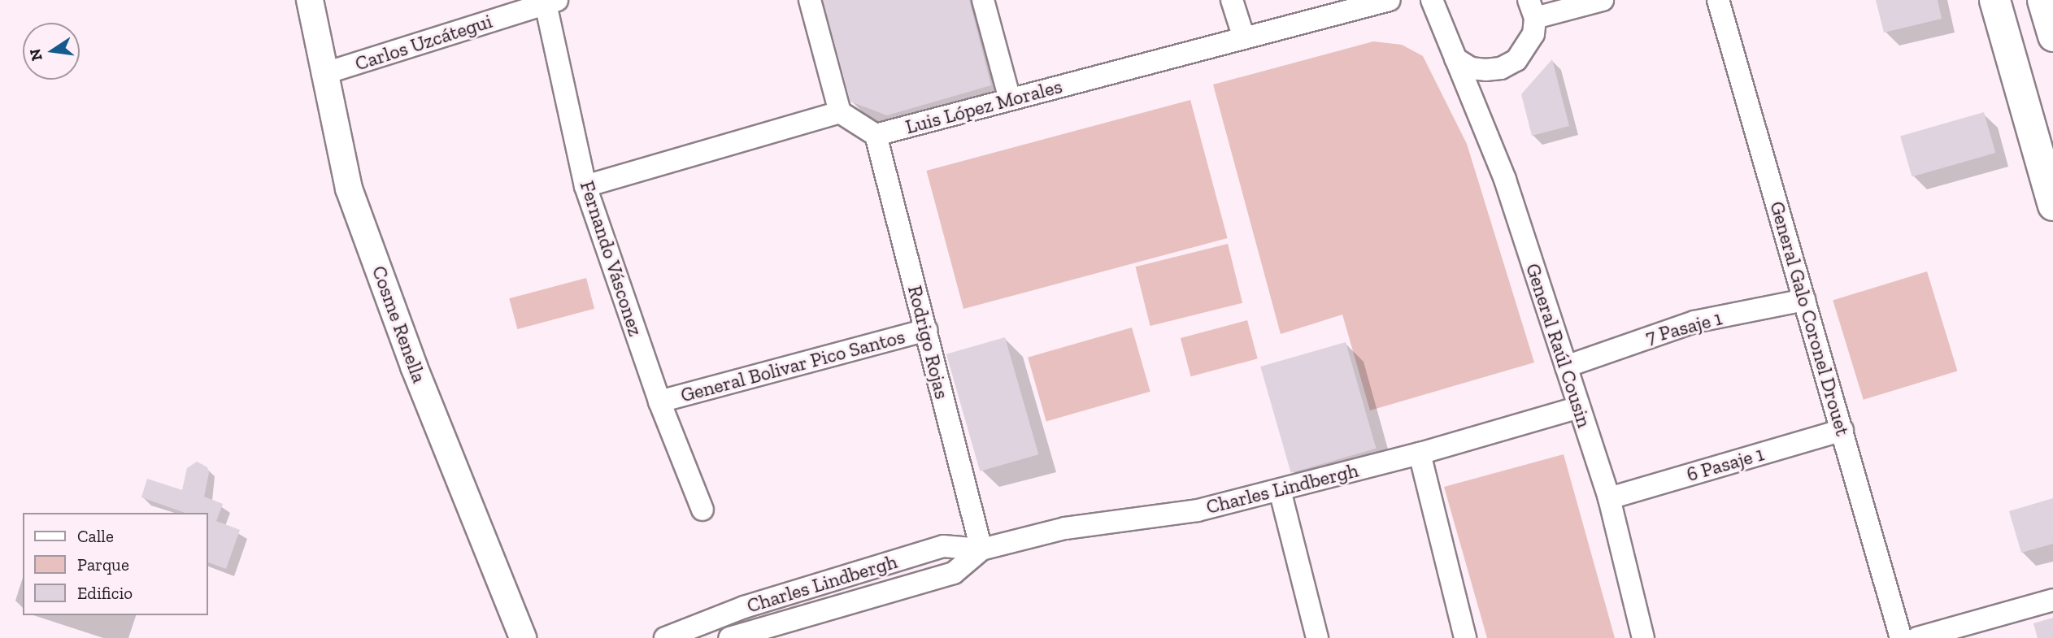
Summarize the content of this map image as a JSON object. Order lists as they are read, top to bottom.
{
  "streets": {
    "street": [
      "Carlos Uzcátegui",
      "Luis López Morales",
      "Fernando Vásconez",
      "General Galo Coronel Drouet",
      "Cosme Renella",
      "7 Pasaje 1",
      "Rodrigo Rojas",
      "General Raúl Cousin",
      "General Bolivar Pico Santos",
      "6 Pasaje 1",
      "Charles Lindbergh"
    ]
  },
  "crossings": [
    ["Carlos Uzcátegui", "Fernando Vásconez"],
    ["Carlos Uzcátegui", "Cosme Renella"],
    ["Luis López Morales", "Rodrigo Rojas"],
    ["Fernando Vásconez", "General Bolivar Pico Santos"],
    ["General Galo Coronel Drouet", "7 Pasaje 1"],
    ["General Galo Coronel Drouet", "6 Pasaje 1"],
    ["7 Pasaje 1", "General Raúl Cousin"],
    ["Rodrigo Rojas", "General Bolivar Pico Santos"],
    ["Rodrigo Rojas", "Charles Lindbergh"],
    ["General Raúl Cousin", "6 Pasaje 1"],
    ["General Raúl Cousin", "Charles Lindbergh"]
  ],
  "legend": ["Calle", "Parque", "Edificio"],
  "north": "left"
}
